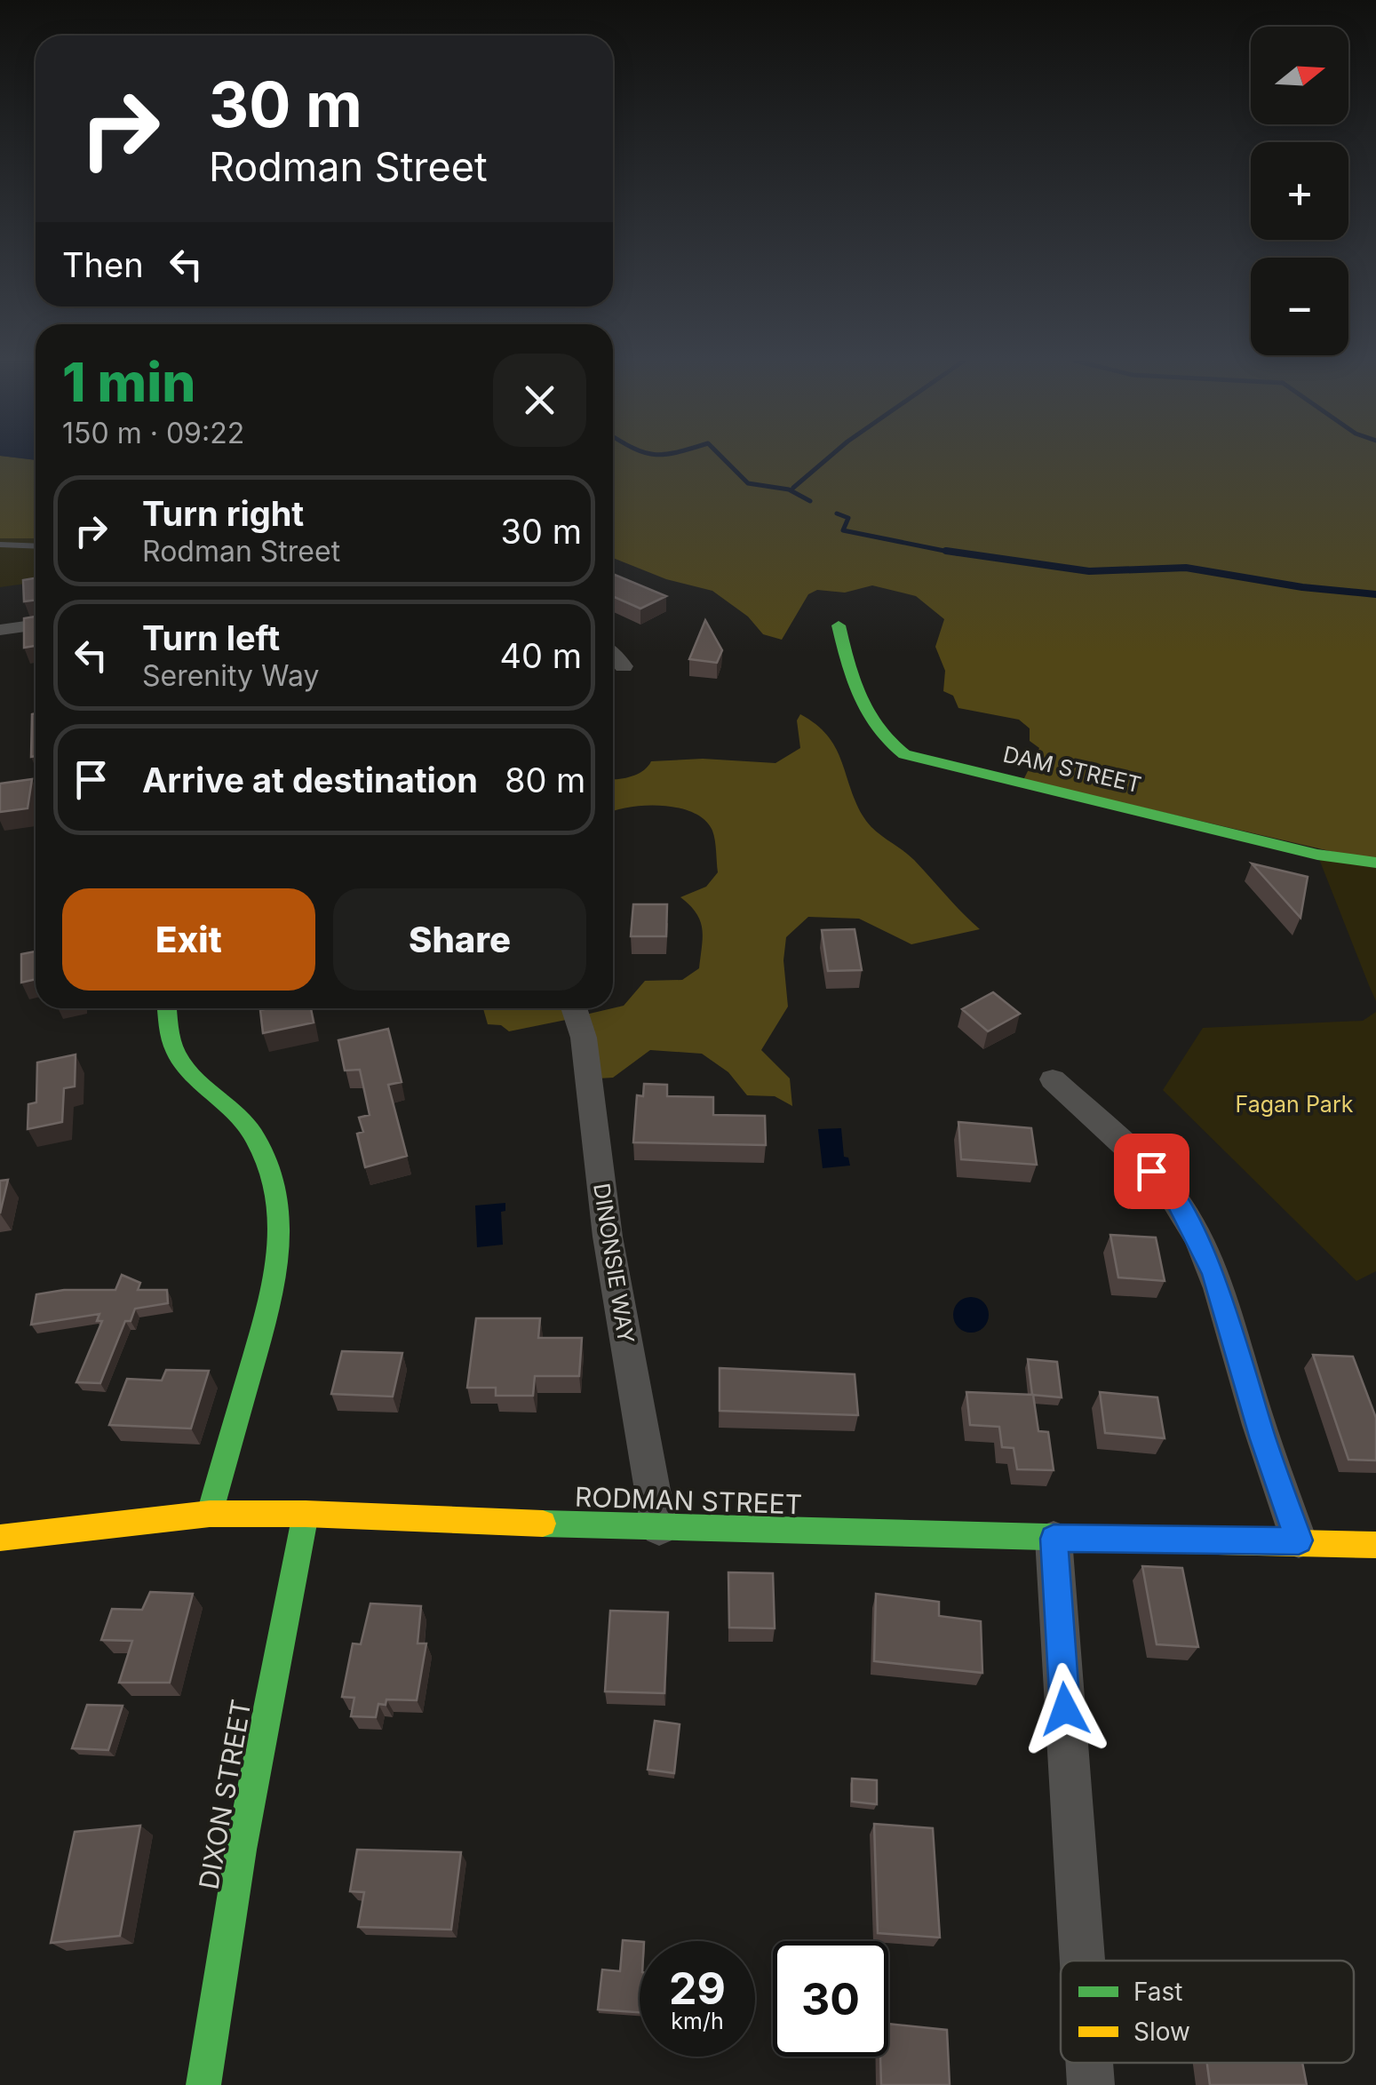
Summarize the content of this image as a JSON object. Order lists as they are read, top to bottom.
{
  "streets": {
    "street": [
      "DAM STREET",
      "DINONSIE WAY",
      "RODMAN STREET",
      "DIXON STREET"
    ]
  },
  "crossings": [
    ["DINONSIE WAY", "RODMAN STREET"],
    ["RODMAN STREET", "DIXON STREET"]
  ],
  "parks": ["Fagan Park"],
  "legend": ["Fast", "Slow"],
  "north": "right",
  "page": {
    "map_buttons": ["+", "−"],
    "turn": ["30 m", "Rodman Street"],
    "then": "Then",
    "heading": ["1 min", "150 m · 09:22"],
    "list": [
      {
        "name": "Turn right",
        "note": "Rodman Street",
        "value": "30 m"
      },
      {
        "name": "Turn left",
        "note": "Serenity Way",
        "value": "40 m"
      },
      {
        "name": "Arrive at destination",
        "value": "80 m"
      }
    ],
    "buttons": ["Exit", "Share"],
    "speed": "29 km/h",
    "limit": "30"
  }
}
